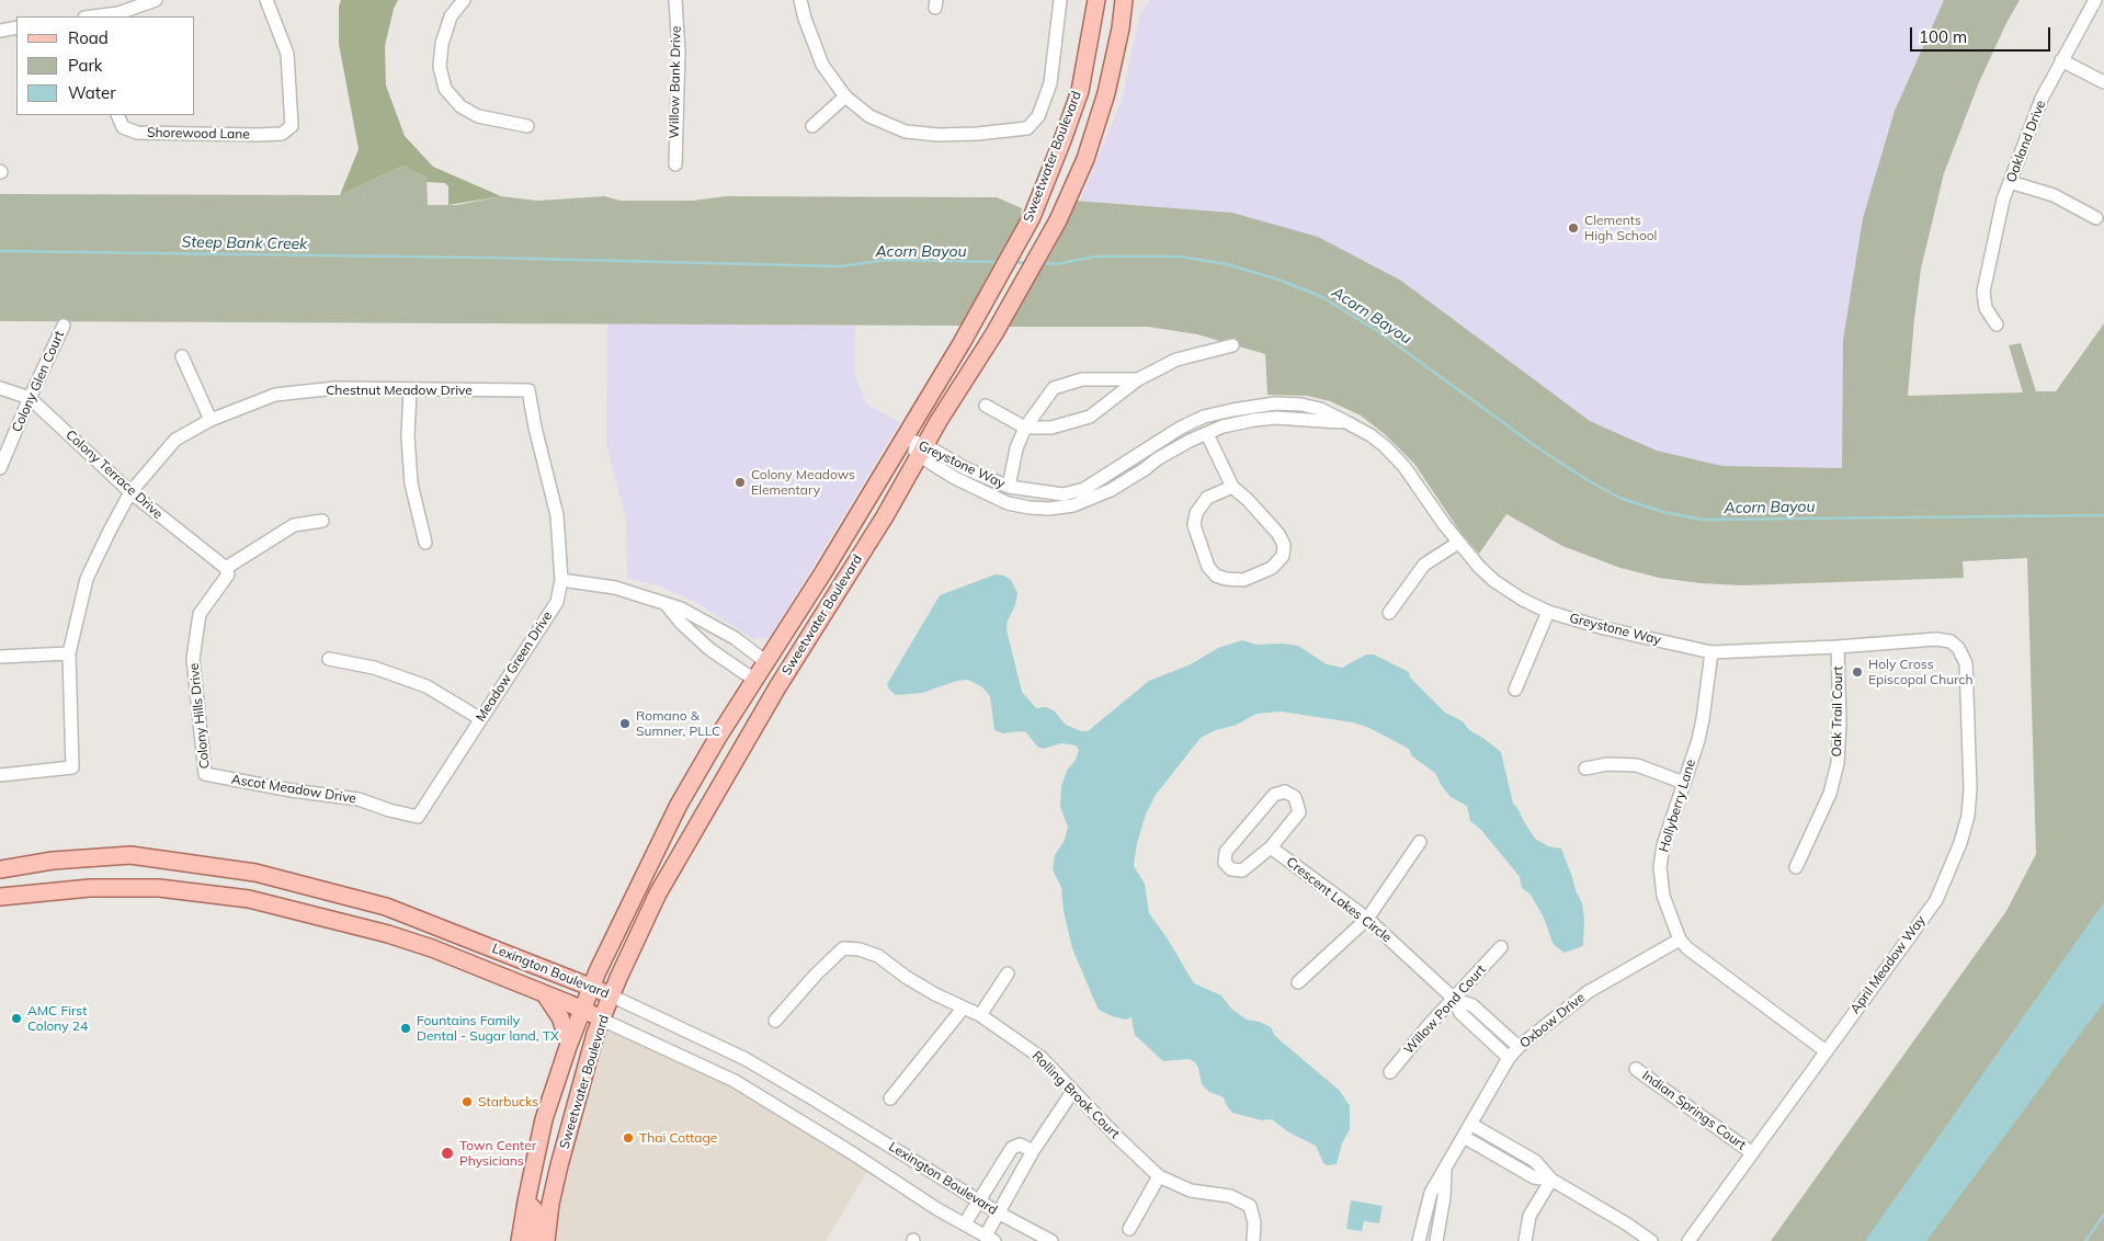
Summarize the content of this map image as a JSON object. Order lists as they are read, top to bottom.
{
  "streets": {
    "main road": ["Sweetwater Boulevard", "Lexington Boulevard"],
    "street": [
      "Willow Bank Drive",
      "Shorewood Lane",
      "Oakland Drive",
      "Colony Glen Court",
      "Chestnut Meadow Drive",
      "Greystone Way",
      "Colony Terrace Drive",
      "Meadow Green Drive",
      "Oak Trail Court",
      "Colony Hills Drive",
      "Ascot Meadow Drive",
      "Hollyberry Lane",
      "Crescent Lakes Circle",
      "April Meadow Way",
      "Willow Pond Court",
      "Oxbow Drive",
      "Rolling Brook Court",
      "Indian Springs Court"
    ]
  },
  "crossings": [
    ["Sweetwater Boulevard", "Greystone Way"],
    ["Sweetwater Boulevard", "Lexington Boulevard"],
    ["Colony Glen Court", "Colony Terrace Drive"],
    ["Chestnut Meadow Drive", "Colony Terrace Drive"],
    ["Chestnut Meadow Drive", "Meadow Green Drive"],
    ["Greystone Way", "Oak Trail Court"],
    ["Greystone Way", "Hollyberry Lane"],
    ["Greystone Way", "April Meadow Way"],
    ["Colony Terrace Drive", "Colony Hills Drive"],
    ["Meadow Green Drive", "Ascot Meadow Drive"],
    ["Colony Hills Drive", "Ascot Meadow Drive"],
    ["Hollyberry Lane", "April Meadow Way"],
    ["Hollyberry Lane", "Oxbow Drive"],
    ["Crescent Lakes Circle", "Willow Pond Court"],
    ["Crescent Lakes Circle", "Oxbow Drive"],
    ["April Meadow Way", "Indian Springs Court"]
  ],
  "water": ["Steep Bank Creek", "Acorn Bayou"],
  "places": [
    "Clements High School",
    "Colony Meadows Elementary",
    "Holy Cross Episcopal Church",
    "Romano & Sumner, PLLC",
    "AMC First Colony 24",
    "Fountains Family Dental - Sugar land, TX",
    "Starbucks",
    "Thai Cottage",
    "Town Center Physicians"
  ],
  "legend": ["Road", "Park", "Water"],
  "scale_bar": "100 m"
}
